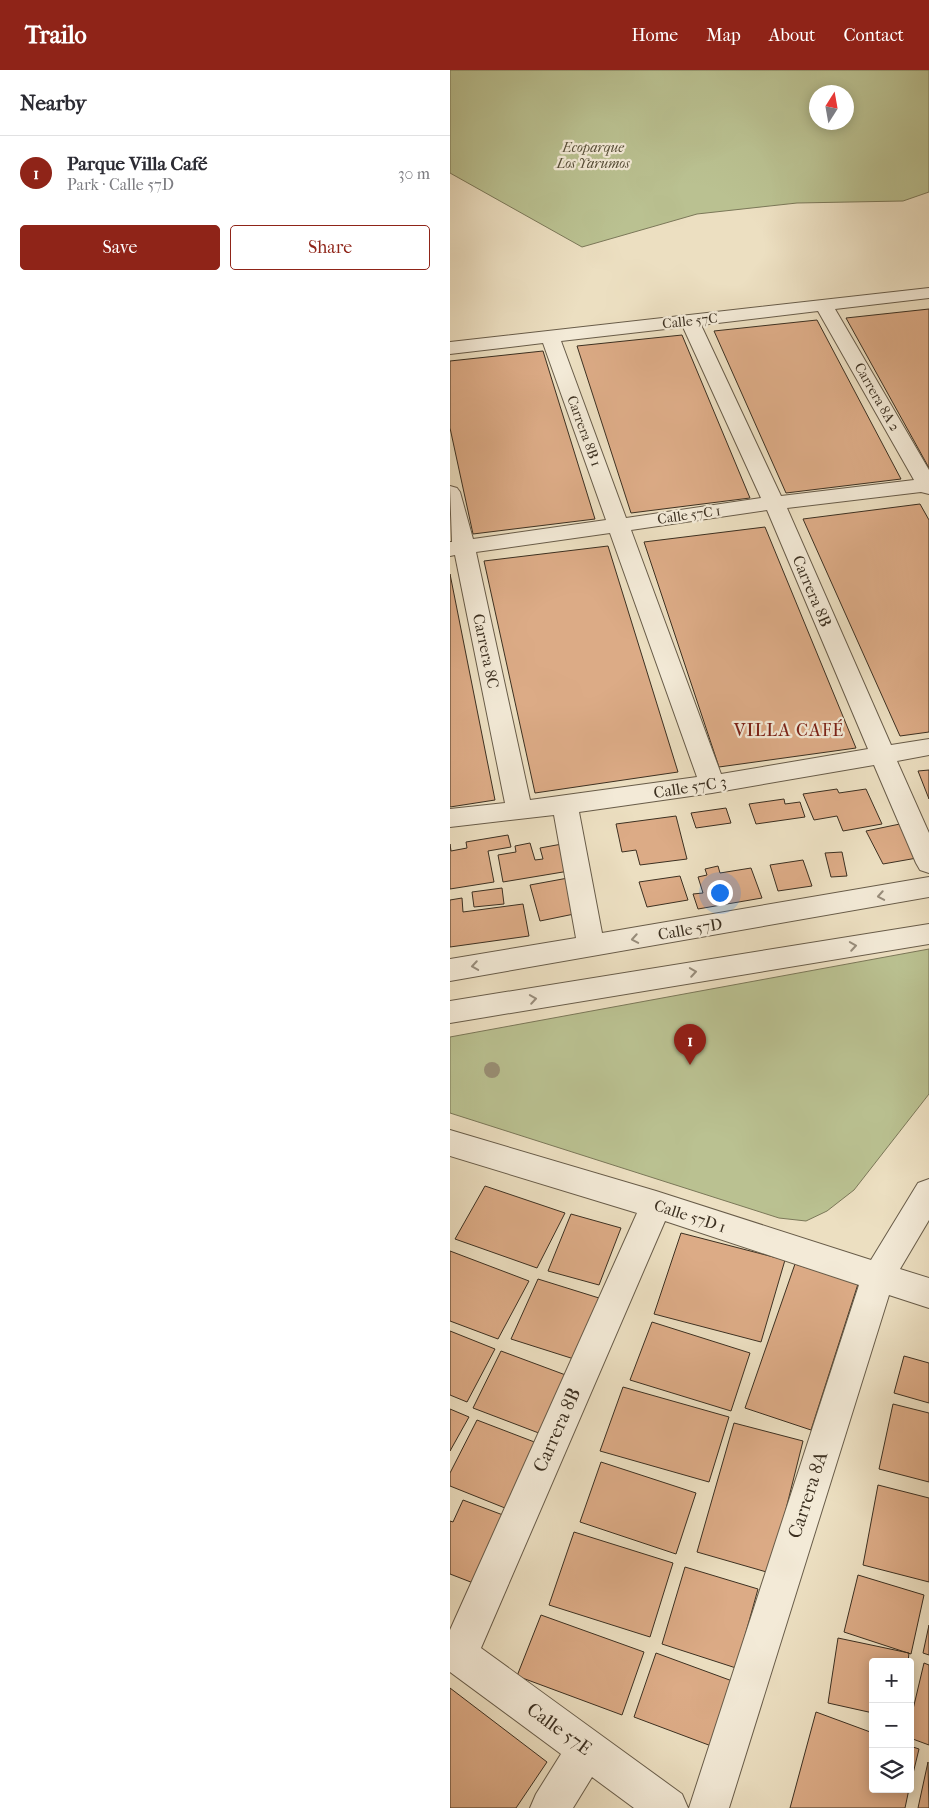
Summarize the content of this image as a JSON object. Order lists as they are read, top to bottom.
{
  "streets": {
    "street": [
      "Calle 57C",
      "Carrera 8A 2",
      "Carrera 8B 1",
      "Calle 57C 1",
      "Carrera 8B",
      "Carrera 8C",
      "Calle 57C 3",
      "Calle 57D",
      "Calle 57D 1",
      "Carrera 8A",
      "Calle 57E"
    ]
  },
  "crossings": [
    ["Calle 57C", "Carrera 8A 2"],
    ["Calle 57C", "Carrera 8B 1"],
    ["Calle 57C", "Carrera 8B"],
    ["Carrera 8A 2", "Calle 57C 1"],
    ["Carrera 8B 1", "Calle 57C 1"],
    ["Calle 57C 1", "Carrera 8B"],
    ["Calle 57C 1", "Carrera 8C"],
    ["Carrera 8B", "Calle 57C 3"],
    ["Carrera 8B", "Calle 57D 1"],
    ["Carrera 8B", "Calle 57E"],
    ["Carrera 8C", "Calle 57C 3"],
    ["Calle 57D 1", "Carrera 8A"]
  ],
  "districts": ["VILLA CAFÉ"],
  "parks": ["Ecoparque Los Yarumos"],
  "north": "top",
  "page": {
    "header": "Trailo",
    "nav": [
      "Home",
      "Map",
      "About",
      "Contact"
    ],
    "heading": "Nearby",
    "list": [
      {
        "mark": "1",
        "name": "Parque Villa Café",
        "note": "Park · Calle 57D",
        "value": "30 m"
      }
    ],
    "buttons": ["Save", "Share"],
    "pins": "1",
    "map_buttons": ["+", "−"]
  }
}
